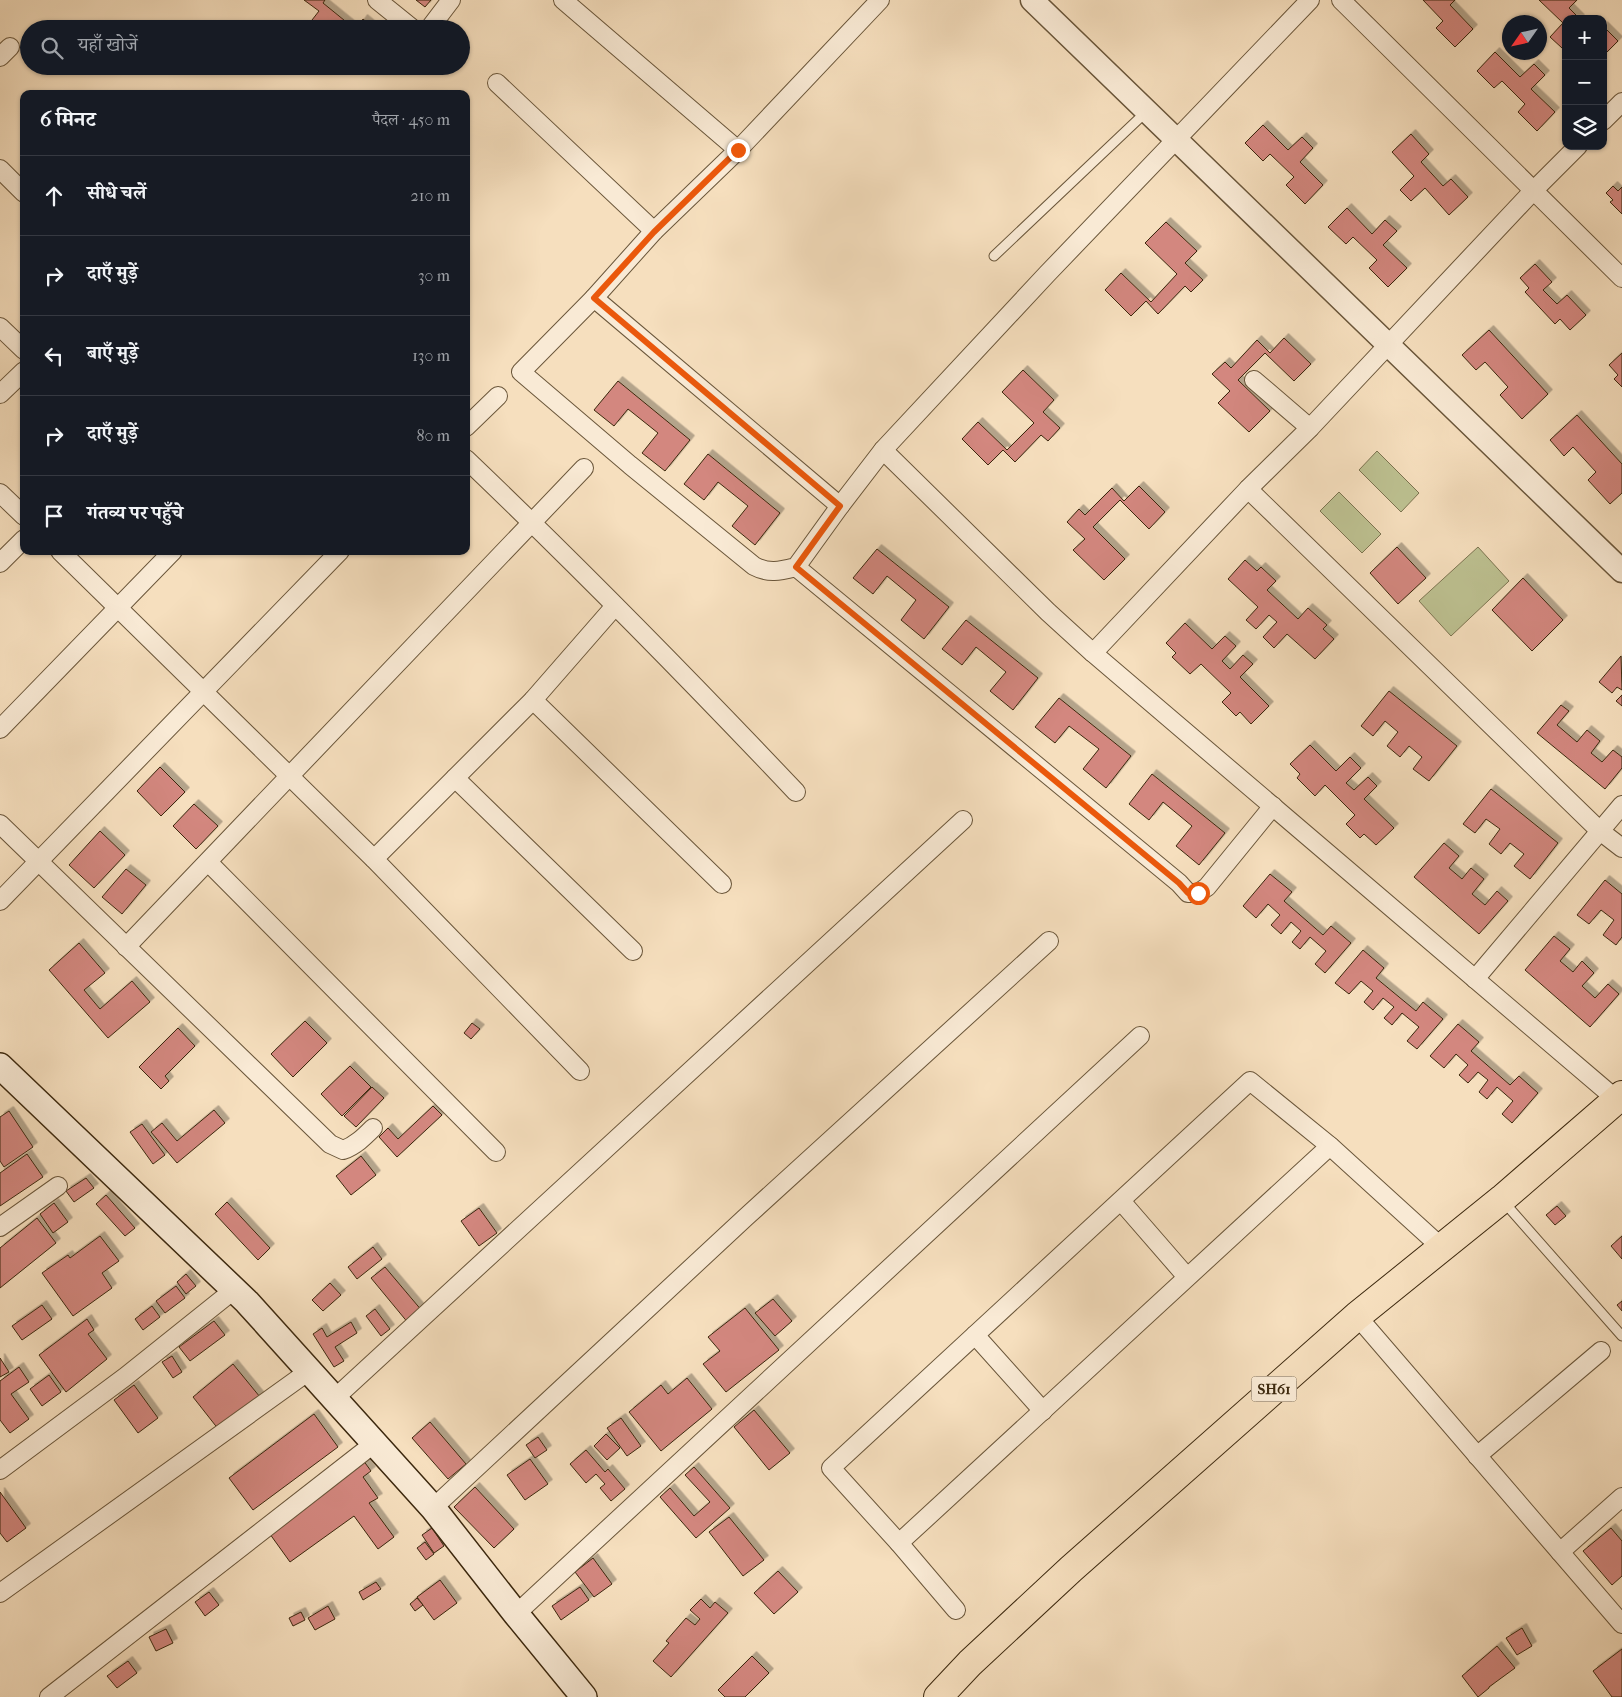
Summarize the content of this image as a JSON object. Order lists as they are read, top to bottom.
{
  "streets": {
    "main road": ["SH61"]
  },
  "north": "bottom left",
  "page": {
    "map_buttons": ["+", "−"],
    "search": "यहाँ खोजें",
    "heading": ["6 मिनट", "पैदल · 450 m"],
    "list": [
      ["सीधे चलें", "210 m"],
      ["दाएँ मुड़ें", "30 m"],
      ["बाएँ मुड़ें", "130 m"],
      ["दाएँ मुड़ें", "80 m"],
      "गंतव्य पर पहुँचे"
    ]
  }
}
